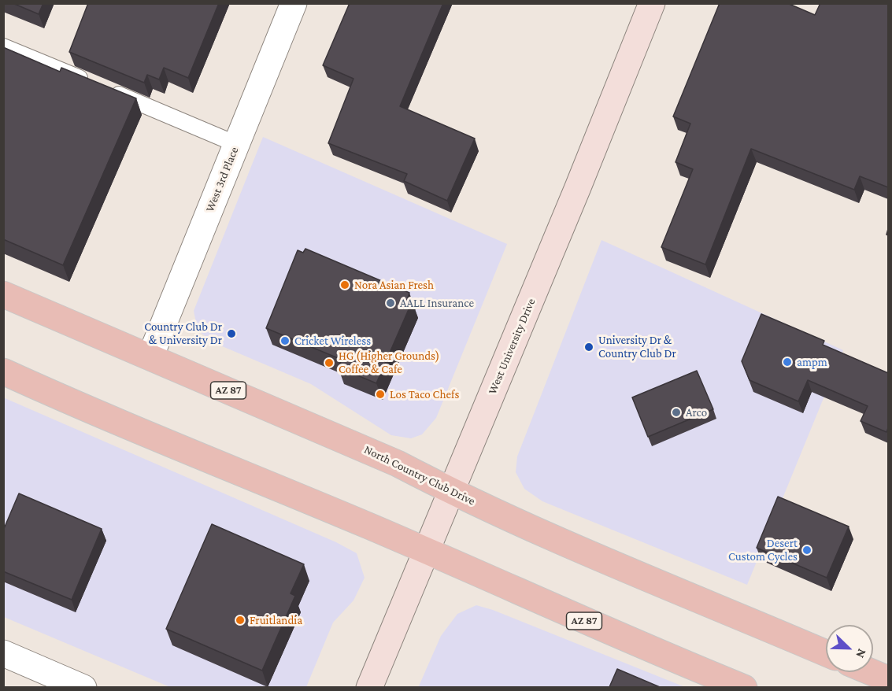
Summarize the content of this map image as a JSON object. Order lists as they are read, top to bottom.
{
  "streets": {
    "main road": ["West University Drive", "AZ 87", "North Country Club Drive"],
    "street": ["West 3rd Place"]
  },
  "crossings": [
    ["West 3rd Place", "North Country Club Drive"],
    ["West University Drive", "AZ 87"],
    ["West University Drive", "North Country Club Drive"]
  ],
  "places": [
    "Nora Asian Fresh",
    "AALL Insurance",
    "Country Club Dr & University Dr",
    "Cricket Wireless",
    "University Dr & Country Club Dr",
    "ampm",
    "HG (Higher Grounds) Coffee & Cafe",
    "Los Taco Chefs",
    "Arco",
    "Desert Custom Cycles",
    "Fruitlandia"
  ],
  "north": "bottom right"
}
